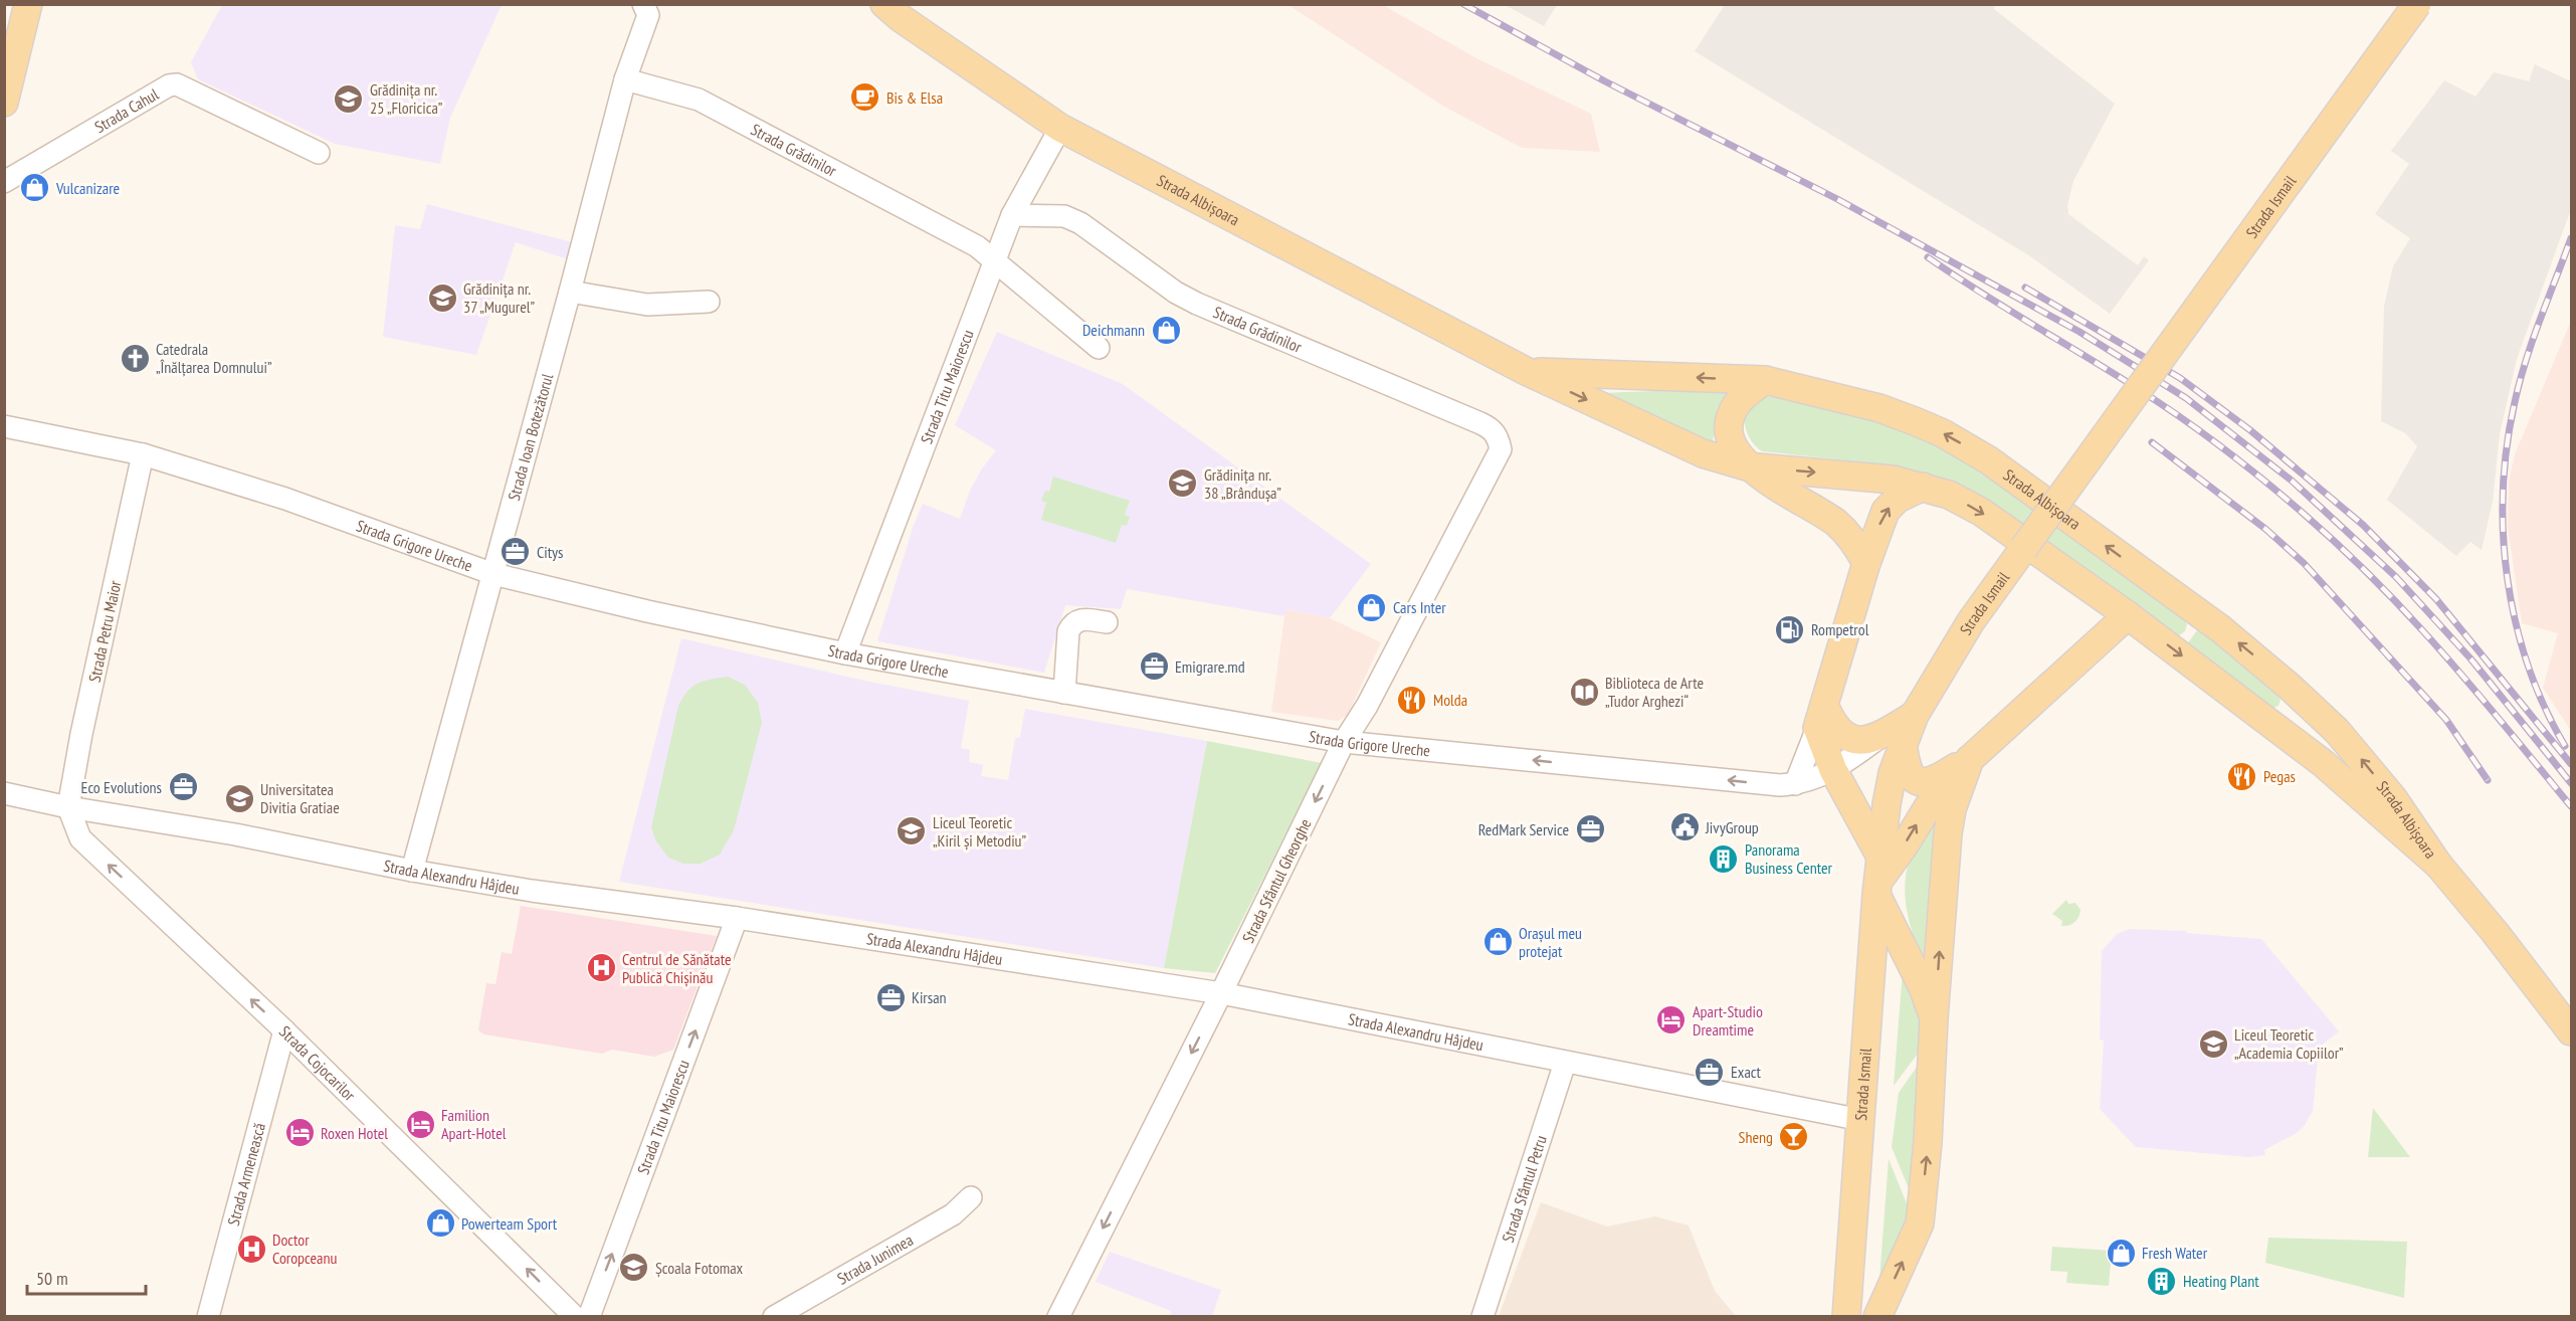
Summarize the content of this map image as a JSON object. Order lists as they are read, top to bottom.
{
  "streets": {
    "main road": ["Strada Albișoara", "Strada Ismail"],
    "street": [
      "Strada Cahul",
      "Strada Grădinilor",
      "Strada Titu Maiorescu",
      "Strada Ioan Botezătorul",
      "Strada Grigore Ureche",
      "Strada Petru Maior",
      "Strada Alexandru Hâjdeu",
      "Strada Sfântul Gheorghe",
      "Strada Cojocarilor",
      "Strada Armenească",
      "Strada Sfântul Petru",
      "Strada Junimea"
    ]
  },
  "crossings": [
    ["Strada Grădinilor", "Strada Titu Maiorescu"],
    ["Strada Grădinilor", "Strada Ioan Botezătorul"],
    ["Strada Grădinilor", "Strada Sfântul Gheorghe"],
    ["Strada Albișoara", "Strada Titu Maiorescu"],
    ["Strada Ismail", "Strada Grigore Ureche"],
    ["Strada Ismail", "Strada Alexandru Hâjdeu"],
    ["Strada Titu Maiorescu", "Strada Grigore Ureche"],
    ["Strada Titu Maiorescu", "Strada Alexandru Hâjdeu"],
    ["Strada Ioan Botezătorul", "Strada Grigore Ureche"],
    ["Strada Ioan Botezătorul", "Strada Alexandru Hâjdeu"],
    ["Strada Grigore Ureche", "Strada Petru Maior"],
    ["Strada Grigore Ureche", "Strada Sfântul Gheorghe"],
    ["Strada Petru Maior", "Strada Alexandru Hâjdeu"],
    ["Strada Petru Maior", "Strada Cojocarilor"],
    ["Strada Alexandru Hâjdeu", "Strada Sfântul Gheorghe"],
    ["Strada Alexandru Hâjdeu", "Strada Cojocarilor"],
    ["Strada Alexandru Hâjdeu", "Strada Sfântul Petru"],
    ["Strada Cojocarilor", "Strada Armenească"]
  ],
  "one_way": ["Strada Titu Maiorescu", "Strada Sfântul Gheorghe", "Strada Cojocarilor"],
  "places": {
    "cafe": ["Bis & Elsa"],
    "school or university": [
      "Grădinița nr. 25 „Floricica”",
      "Grădinița nr. 37 „Mugurel”",
      "Grădinița nr. 38 „Brândușa”",
      "Universitatea Divitia Gratiae",
      "Liceul Teoretic „Kiril și Metodiu”",
      "Liceul Teoretic „Academia Copiilor”",
      "Școala Fotomax"
    ],
    "shop": [
      "Vulcanizare",
      "Deichmann",
      "Cars Inter",
      "Orașul meu protejat",
      "Powerteam Sport",
      "Fresh Water"
    ],
    "church": ["Catedrala „Înălțarea Domnului”"],
    "office": [
      "Citys",
      "Emigrare.md",
      "Eco Evolutions",
      "RedMark Service",
      "Kirsan",
      "Exact"
    ],
    "fuel station": ["Rompetrol"],
    "library": ["Biblioteca de Arte „Tudor Arghezi“"],
    "restaurant": ["Molda", "Pegas"],
    "public building": ["JivyGroup"],
    "building": ["Panorama Business Center", "Heating Plant"],
    "hospital": ["Centrul de Sănătate Publică Chișinău", "Doctor Coropceanu"],
    "hotel": ["Apart-Studio Dreamtime", "Familion Apart-Hotel", "Roxen Hotel"],
    "bar": ["Sheng"]
  },
  "scale_bar": "50 m"
}
